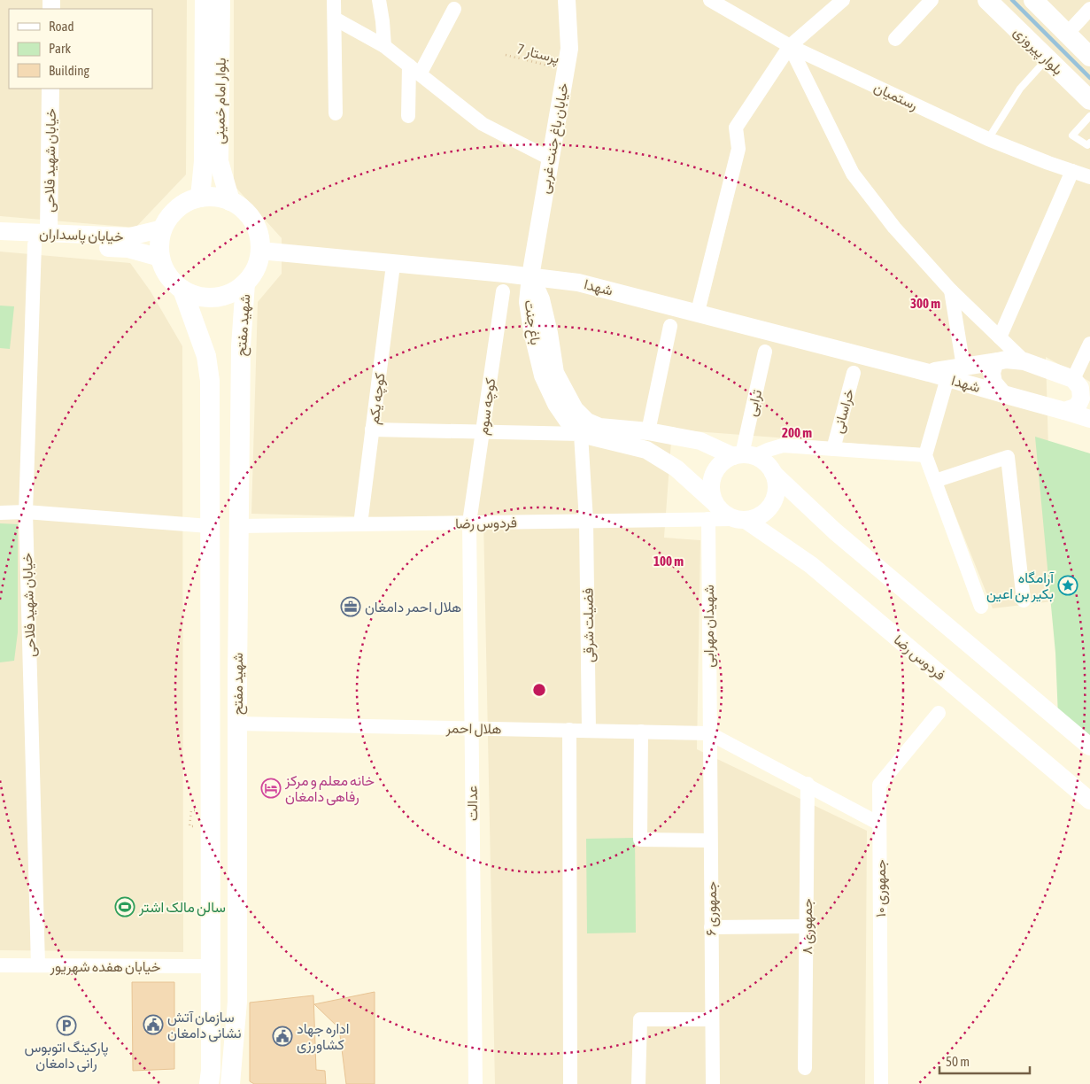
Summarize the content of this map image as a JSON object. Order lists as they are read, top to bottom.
{
  "streets": {
    "main road": ["بلوار پیروزی", "بلوار امام خمینی", "شهید مفتح"],
    "street": [
      "رستمیان",
      "خیابان باغ جنت غربی",
      "خیابان شهید فلاحی",
      "خیابان پاسداران",
      "شهدا",
      "باغ جنت",
      "کوچه یکم",
      "ترابی",
      "کوچه سوم",
      "خراسانی",
      "فردوس رضا",
      "فضیلت شرقی",
      "شهیدان مهرابی",
      "هلال احمر",
      "عدالت",
      "جمهوری ۱۰",
      "جمهوری ۶",
      "جمهوری ۸",
      "خیابان هفده شهریور"
    ],
    "path": ["پرستار 7"]
  },
  "crossings": [
    ["پرستار 7", "خیابان باغ جنت غربی"],
    ["بلوار امام خمینی", "خیابان پاسداران"],
    ["بلوار امام خمینی", "شهدا"],
    ["بلوار امام خمینی", "شهید مفتح"],
    ["خیابان باغ جنت غربی", "شهدا"],
    ["خیابان باغ جنت غربی", "باغ جنت"],
    ["خیابان شهید فلاحی", "خیابان پاسداران"],
    ["خیابان شهید فلاحی", "خیابان هفده شهریور"],
    ["خیابان پاسداران", "شهدا"],
    ["خیابان پاسداران", "شهید مفتح"],
    ["شهدا", "باغ جنت"],
    ["شهدا", "شهید مفتح"],
    ["باغ جنت", "ترابی"],
    ["باغ جنت", "فردوس رضا"],
    ["باغ جنت", "فضیلت شرقی"],
    ["شهید مفتح", "فردوس رضا"],
    ["شهید مفتح", "هلال احمر"],
    ["شهید مفتح", "خیابان هفده شهریور"],
    ["کوچه یکم", "فردوس رضا"],
    ["ترابی", "فردوس رضا"],
    ["کوچه سوم", "فردوس رضا"],
    ["کوچه سوم", "عدالت"],
    ["فردوس رضا", "فضیلت شرقی"],
    ["فردوس رضا", "شهیدان مهرابی"],
    ["فردوس رضا", "عدالت"],
    ["فضیلت شرقی", "هلال احمر"],
    ["شهیدان مهرابی", "هلال احمر"],
    ["شهیدان مهرابی", "جمهوری ۶"],
    ["هلال احمر", "عدالت"],
    ["هلال احمر", "جمهوری ۶"]
  ],
  "places": {
    "place": ["آرامگاه بکیر بن اعین"],
    "office": ["هلال احمر دامغان"],
    "hotel": ["خانه معلم و مرکز رفاهی دامغان"],
    "sports": ["سالن مالک اشتر"],
    "public building": ["سازمان آتش نشانی دامغان", "اداره جهاد کشاورزی"],
    "parking": ["پارکینگ اتوبوس رانی دامغان"]
  },
  "legend": ["Road", "Park", "Building"],
  "scale_bar": "50 m",
  "rings": ["300 m", "200 m", "100 m"]
}
